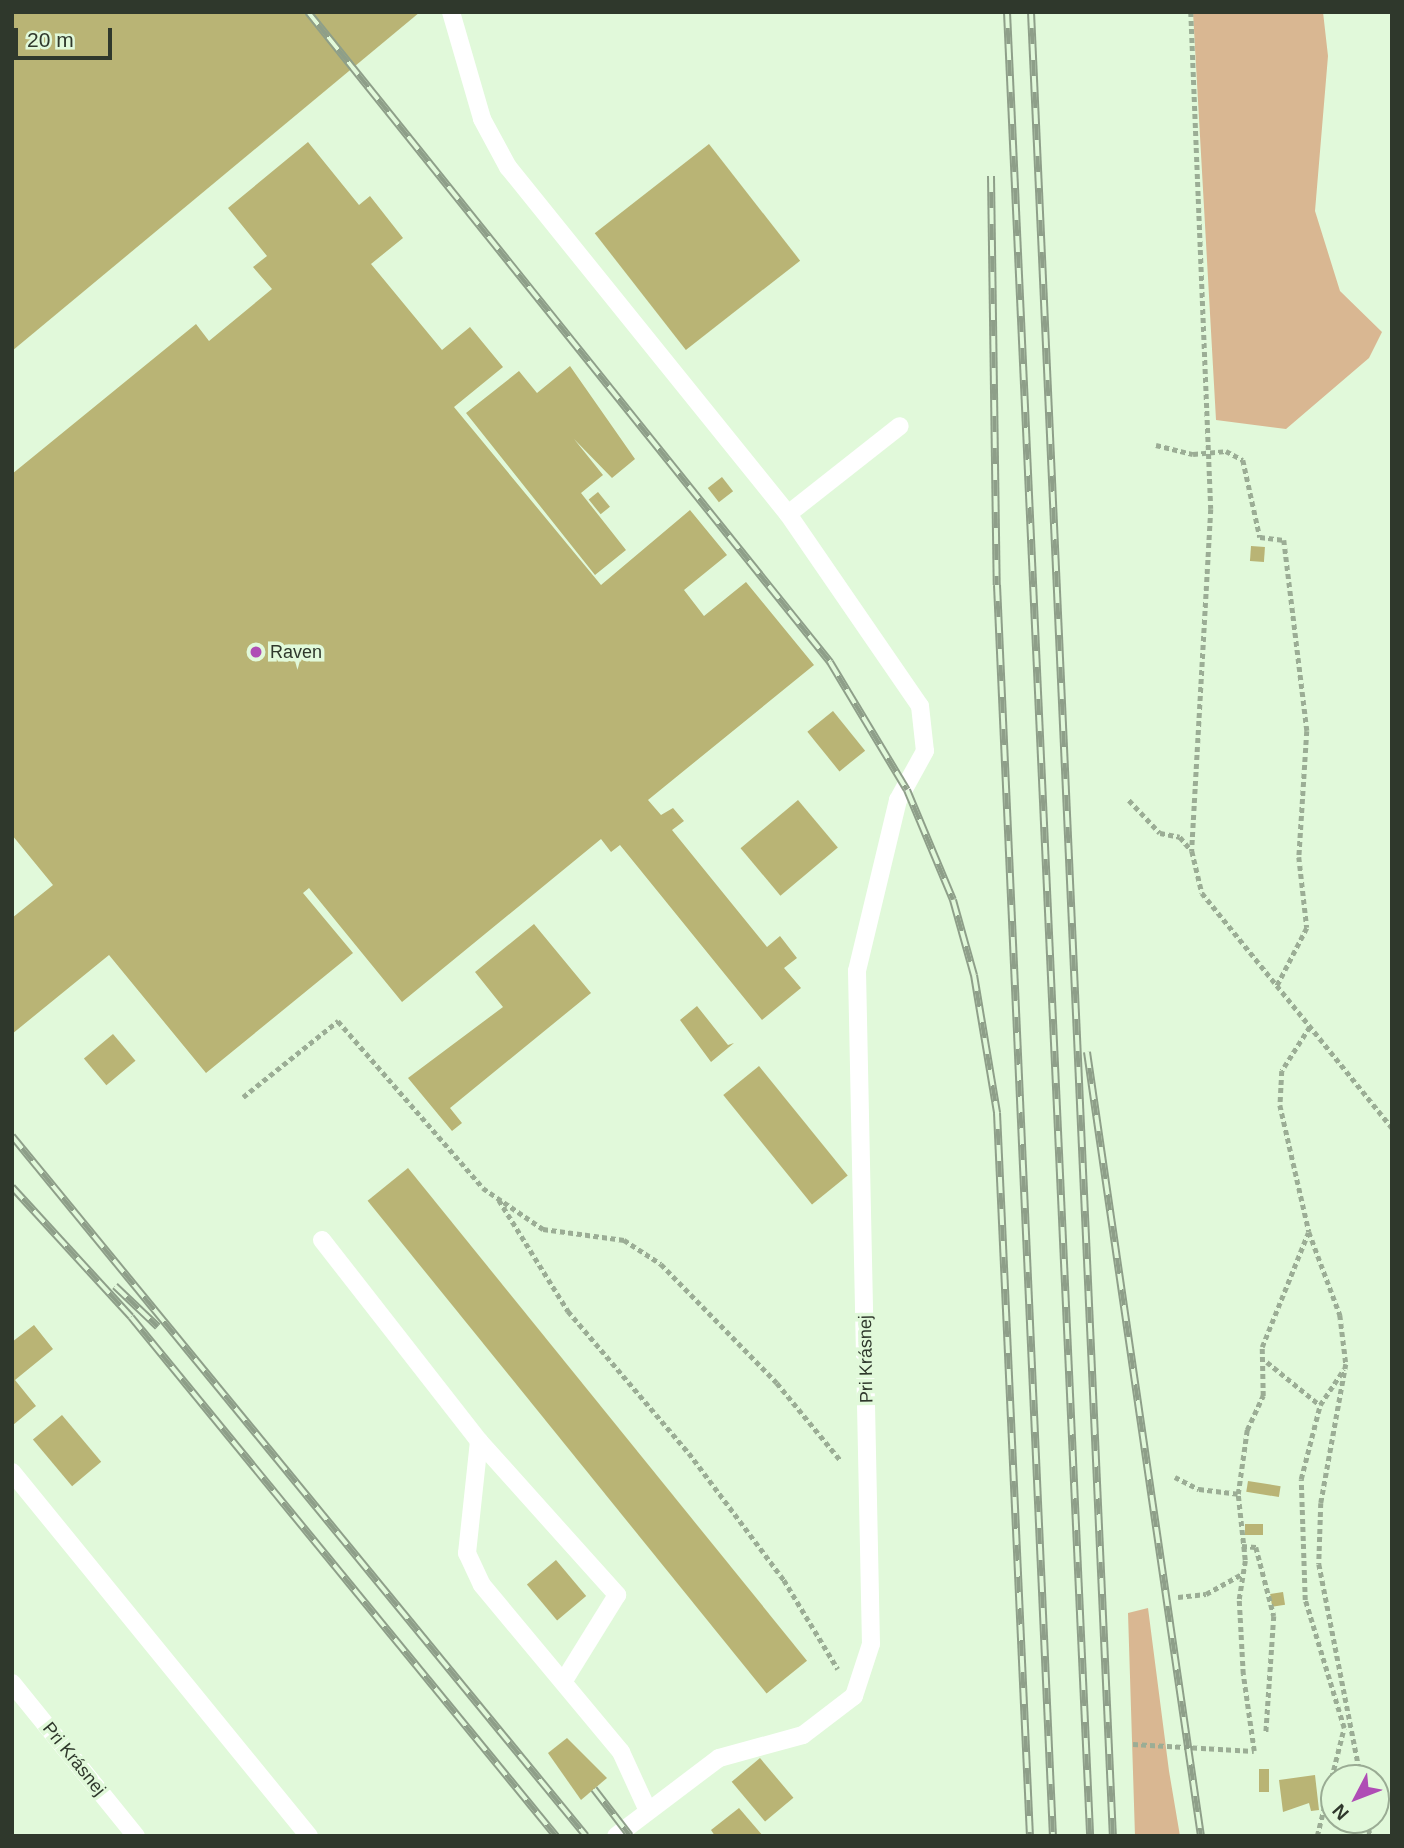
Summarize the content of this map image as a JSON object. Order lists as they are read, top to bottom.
{
  "streets": {
    "lane": ["Pri Krásnej"]
  },
  "places": ["Raven"],
  "scale_bar": "20 m",
  "north": "bottom left"
}
